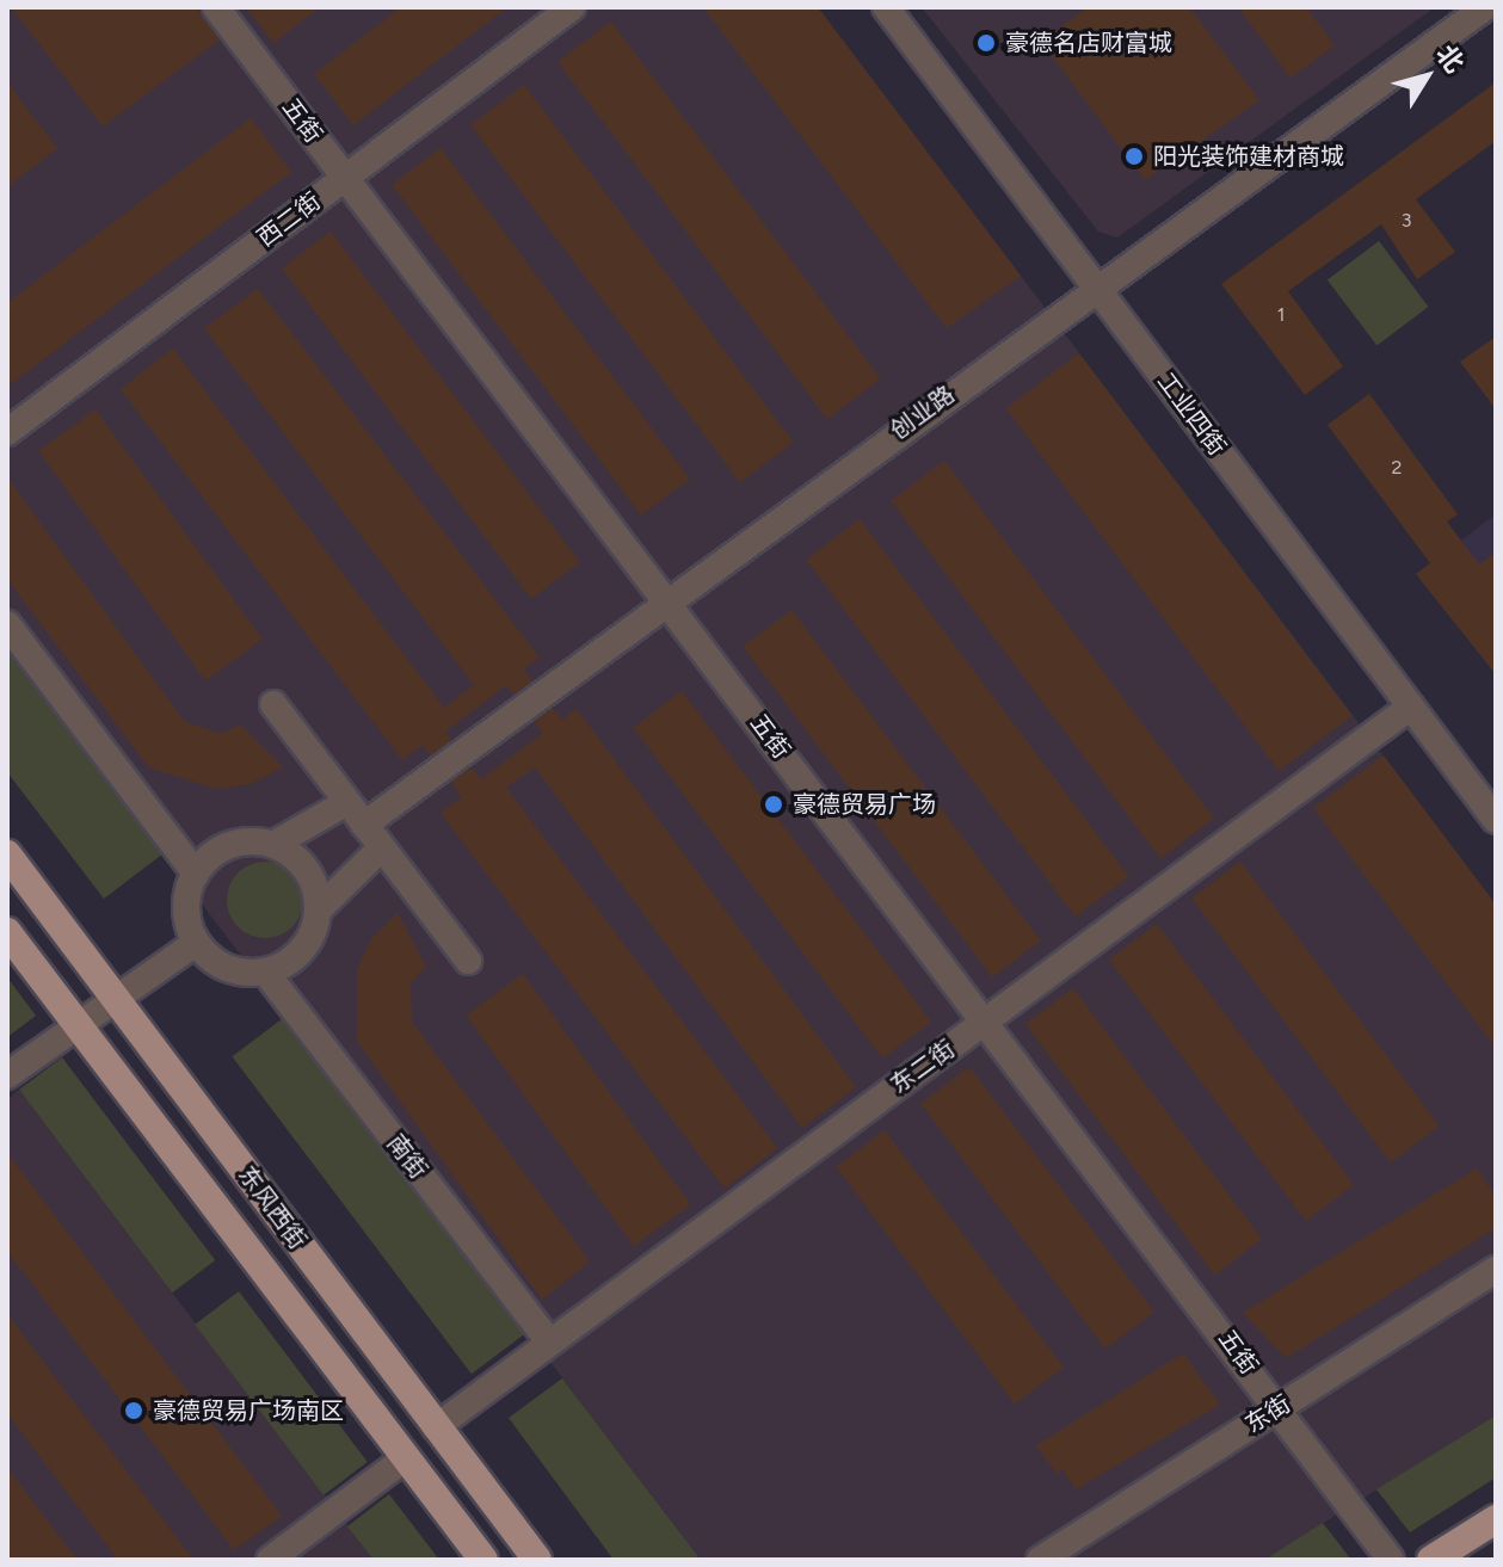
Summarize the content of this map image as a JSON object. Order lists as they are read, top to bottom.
{
  "streets": {
    "main road": ["东风西街"],
    "street": [
      "五街",
      "西二街",
      "创业路",
      "工业四街",
      "东二街",
      "南街",
      "东街"
    ]
  },
  "crossings": [
    ["五街", "西二街"],
    ["五街", "创业路"],
    ["五街", "东二街"],
    ["五街", "东街"],
    ["创业路", "工业四街"],
    ["工业四街", "东二街"],
    ["东二街", "南街"],
    ["东二街", "东风西街"]
  ],
  "places": [
    "豪德名店财富城",
    "阳光装饰建材商城",
    "豪德贸易广场",
    "豪德贸易广场南区"
  ],
  "house_numbers": ["3", "1", "2"],
  "north": "top right"
}
